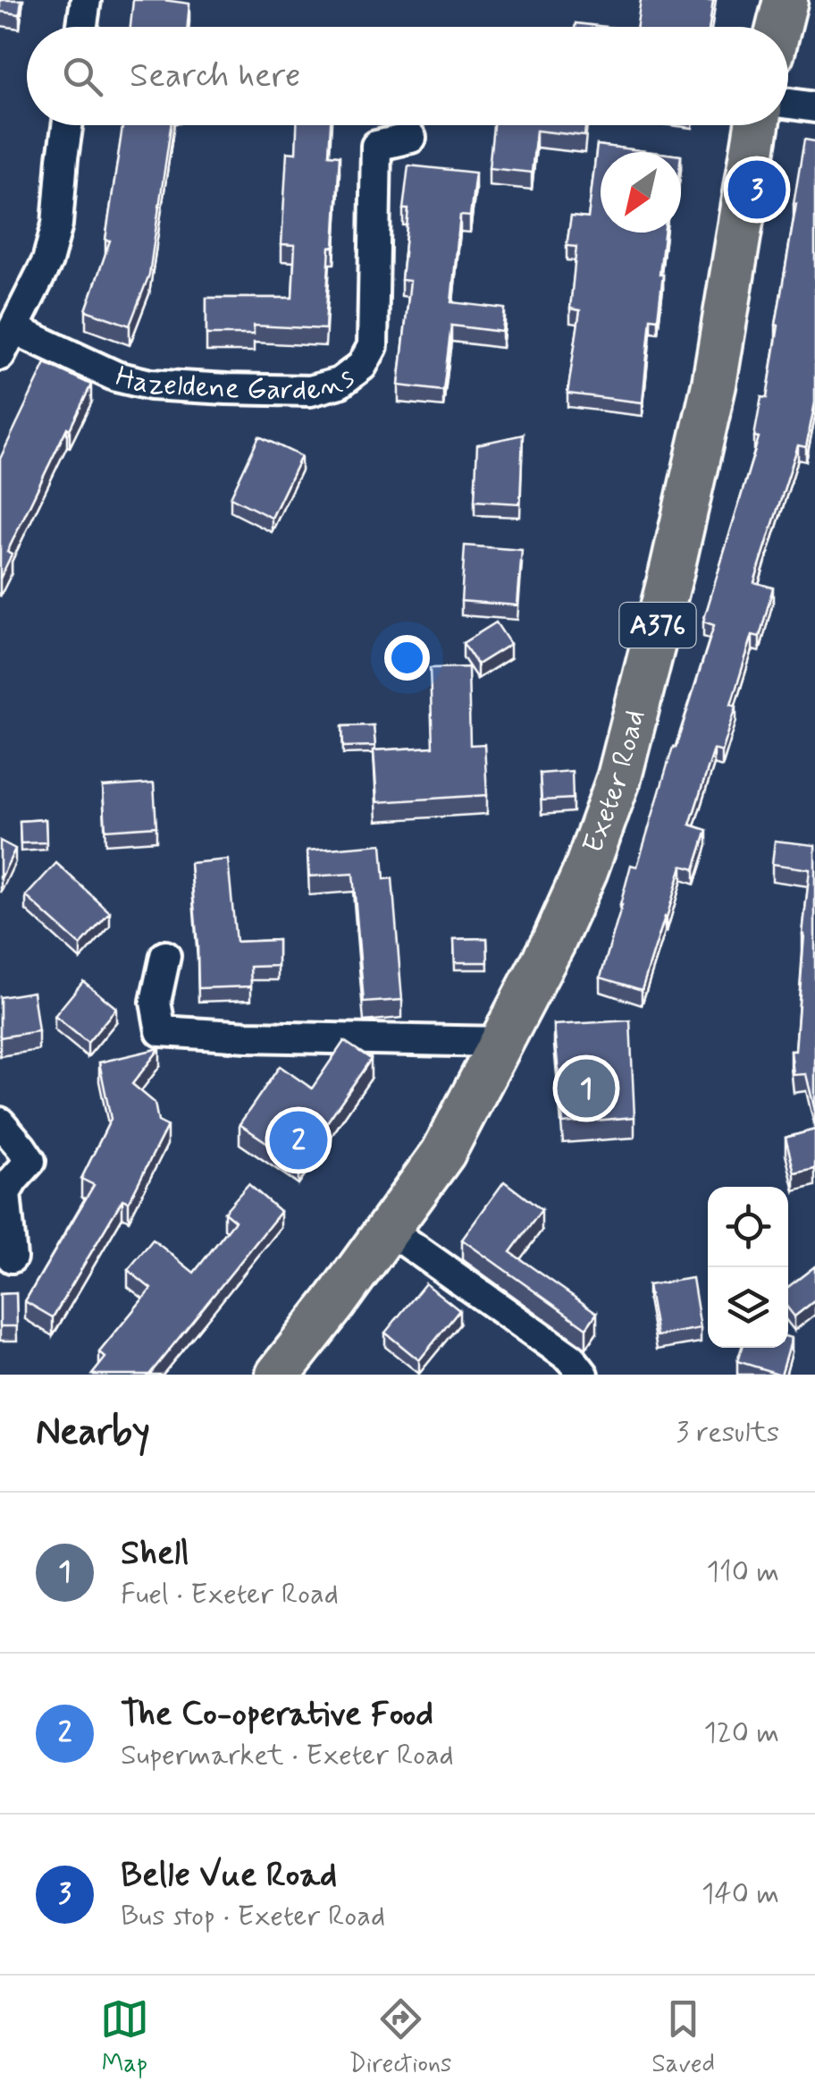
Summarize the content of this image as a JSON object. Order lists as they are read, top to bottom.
{
  "streets": {
    "highway": ["A376", "Exeter Road"],
    "street": ["Hazeldene Gardens"]
  },
  "north": "bottom left",
  "page": {
    "search": "Search here",
    "pins": ["3", "1", "2"],
    "heading": ["Nearby", "3 results"],
    "list": [
      {
        "mark": "1",
        "name": "Shell",
        "note": "Fuel · Exeter Road",
        "value": "110 m"
      },
      {
        "mark": "2",
        "name": "The Co-operative Food",
        "note": "Supermarket · Exeter Road",
        "value": "120 m"
      },
      {
        "mark": "3",
        "name": "Belle Vue Road",
        "note": "Bus stop · Exeter Road",
        "value": "140 m"
      }
    ],
    "nav": ["Map", "Directions", "Saved"]
  }
}
